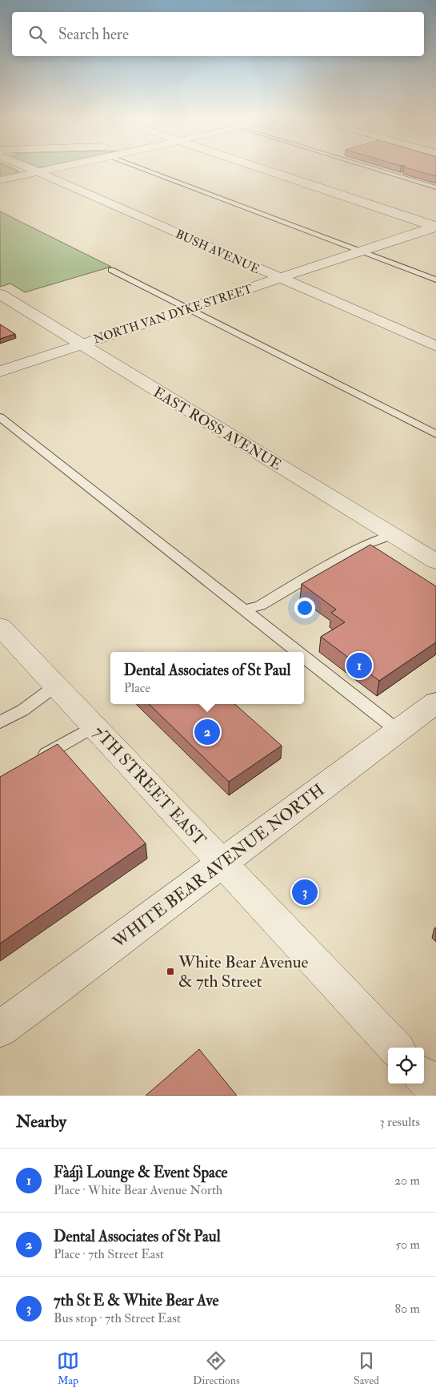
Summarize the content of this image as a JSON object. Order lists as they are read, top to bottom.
{
  "streets": {
    "street": [
      "BUSH AVENUE",
      "NORTH VAN DYKE STREET",
      "EAST ROSS AVENUE",
      "7TH STREET EAST",
      "WHITE BEAR AVENUE NORTH"
    ]
  },
  "crossings": [
    ["BUSH AVENUE", "NORTH VAN DYKE STREET"],
    ["NORTH VAN DYKE STREET", "EAST ROSS AVENUE"],
    ["7TH STREET EAST", "WHITE BEAR AVENUE NORTH"]
  ],
  "places": {
    "transit": ["White Bear Avenue & 7th Street"]
  },
  "page": {
    "search": "Search here",
    "pins": ["1", "2", "3"],
    "popup": ["Dental Associates of St Paul", "Place"],
    "heading": ["Nearby", "3 results"],
    "list": [
      {
        "mark": "1",
        "name": "Fàájì Lounge & Event Space",
        "note": "Place · White Bear Avenue North",
        "value": "20 m"
      },
      {
        "mark": "2",
        "name": "Dental Associates of St Paul",
        "note": "Place · 7th Street East",
        "value": "50 m"
      },
      {
        "mark": "3",
        "name": "7th St E & White Bear Ave",
        "note": "Bus stop · 7th Street East",
        "value": "80 m"
      }
    ],
    "nav": ["Map", "Directions", "Saved"]
  }
}
